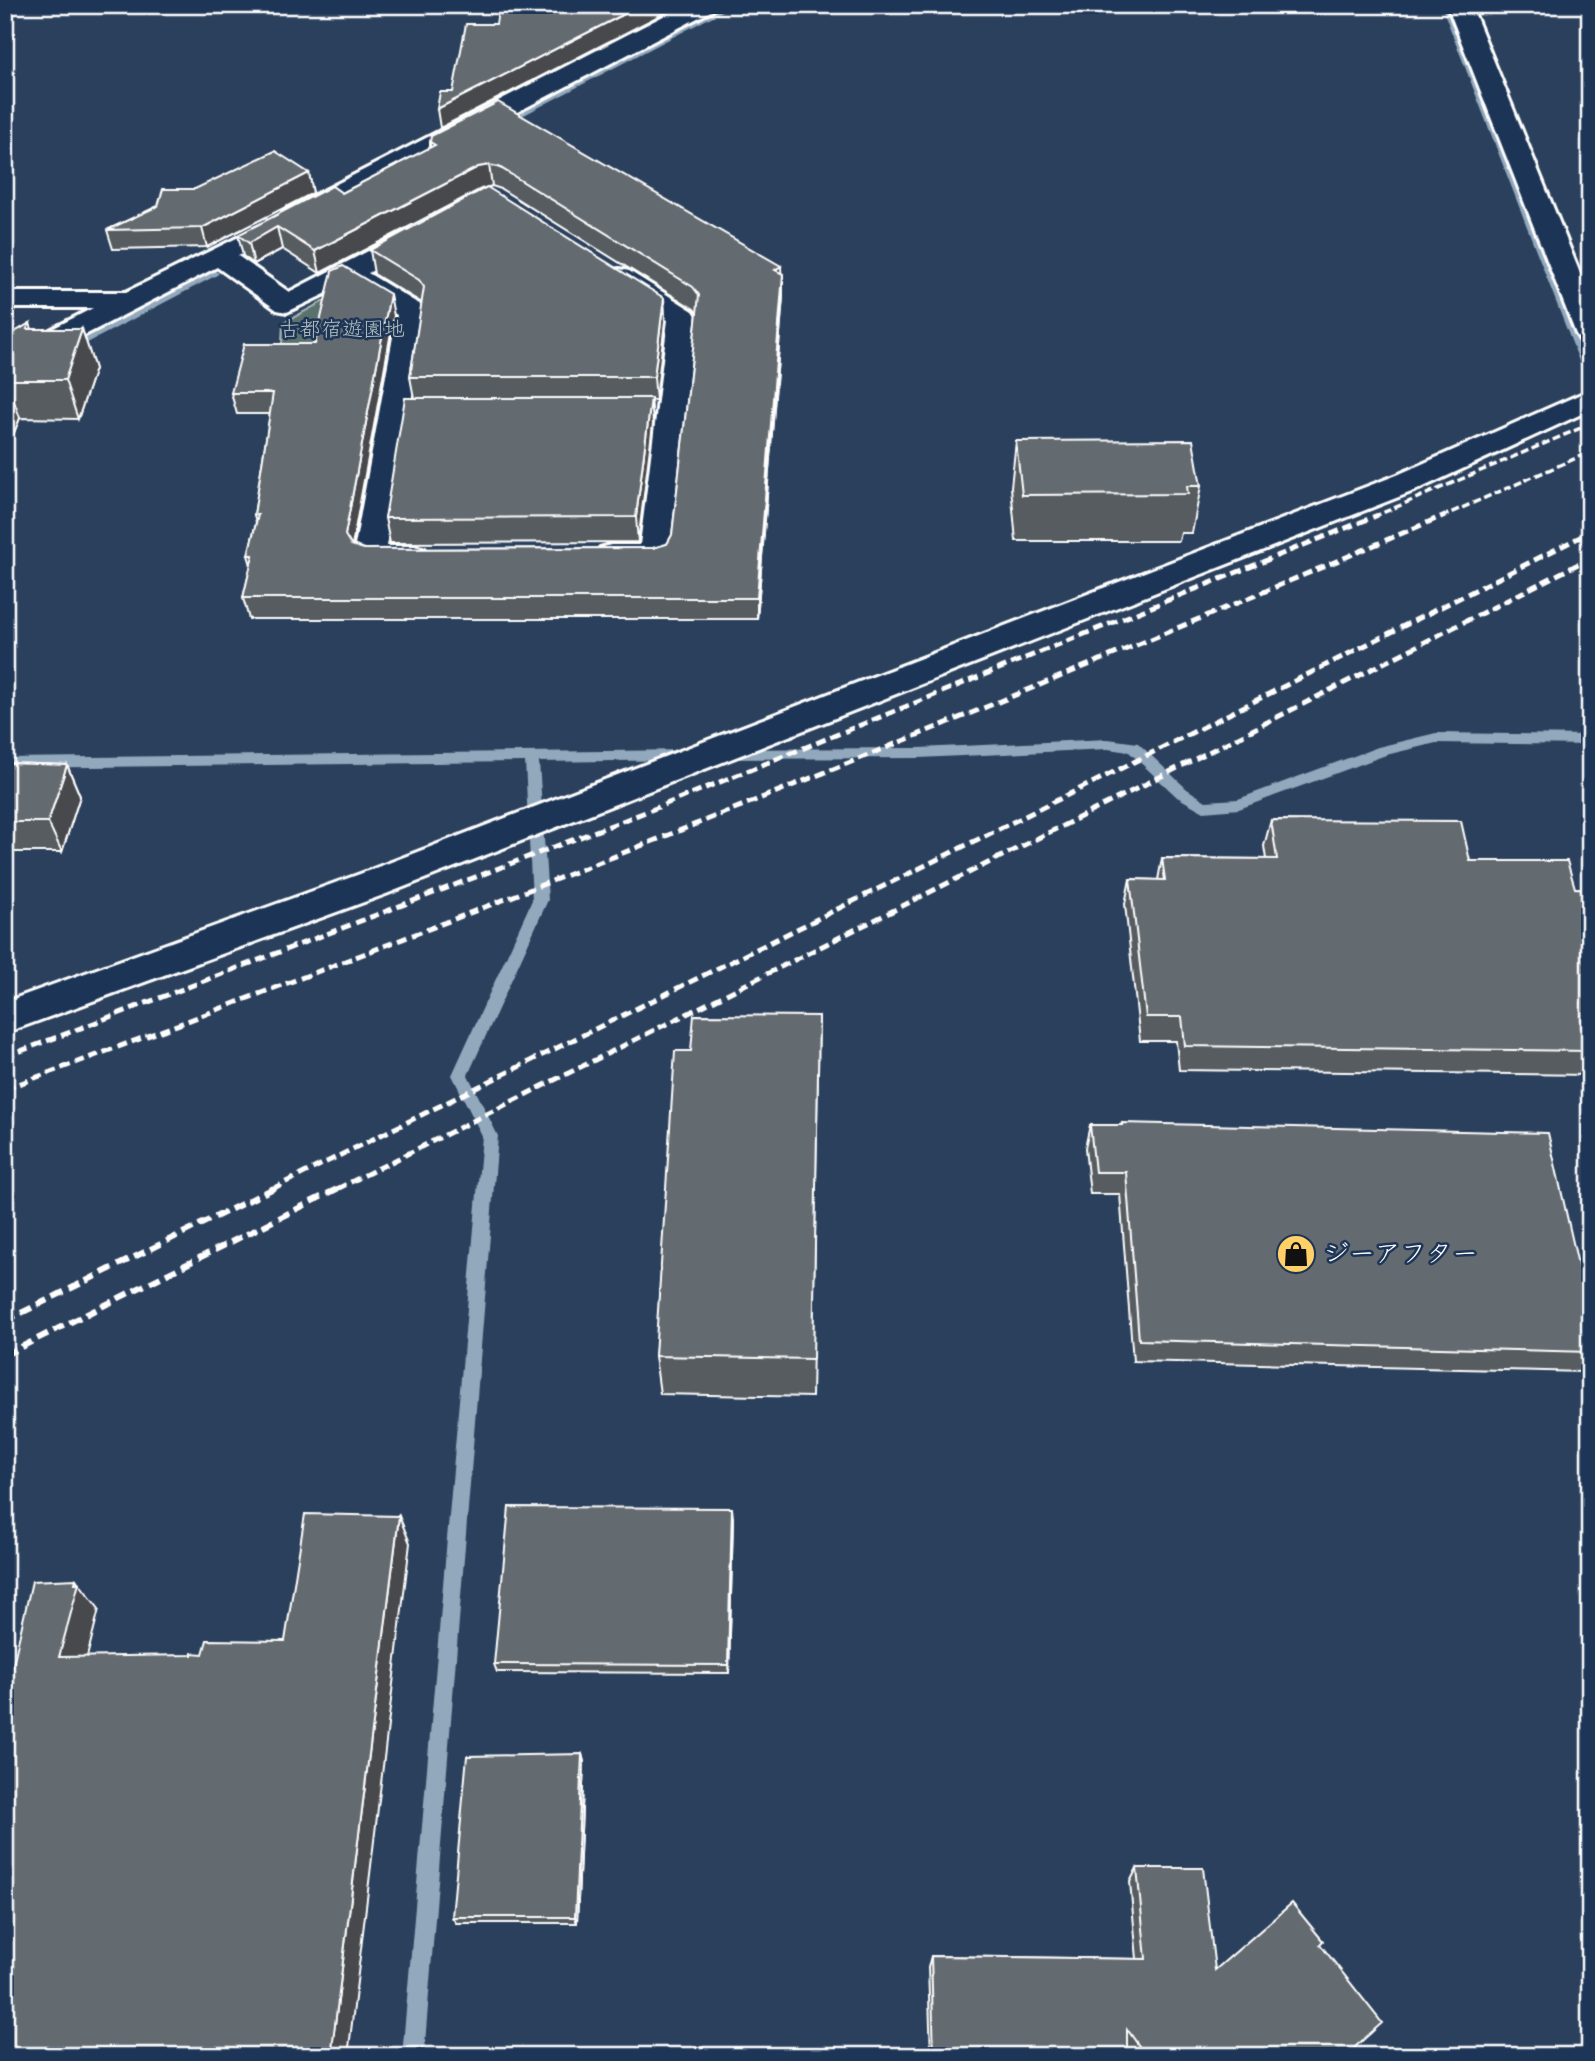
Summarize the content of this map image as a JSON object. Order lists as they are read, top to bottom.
{
  "parks": ["古都宿遊園地"],
  "places": {
    "shop": ["ジーアフター"]
  }
}
